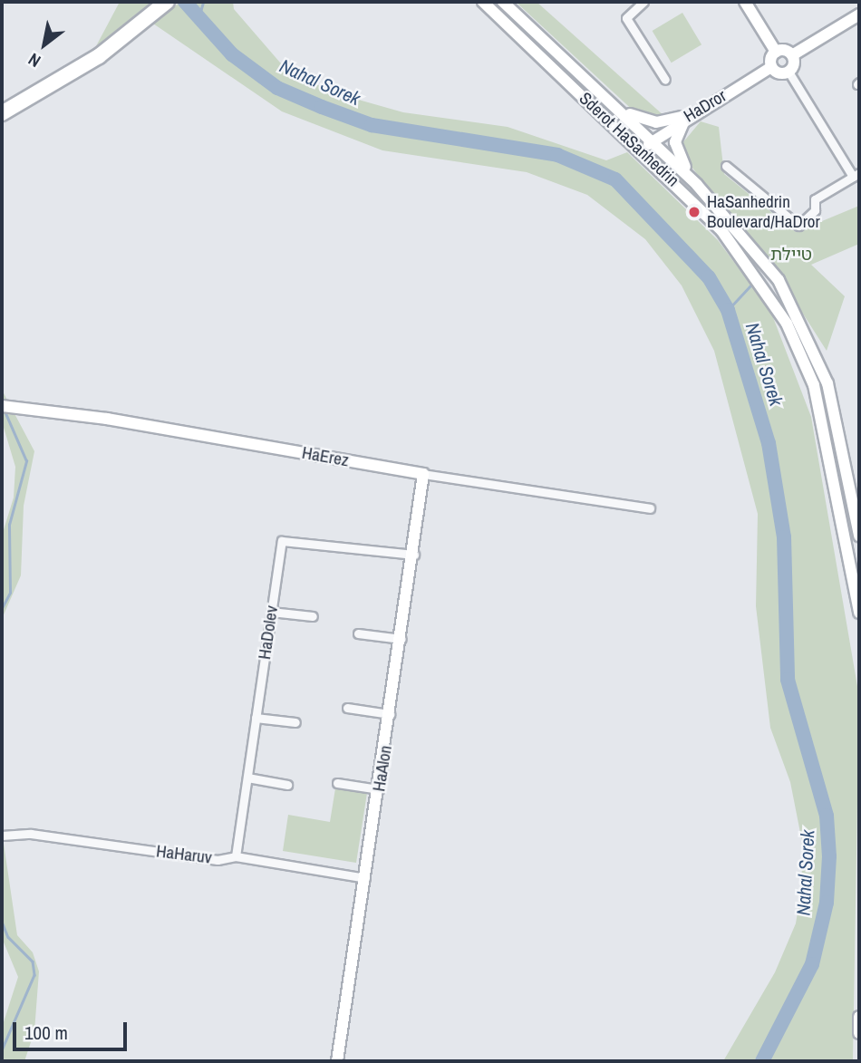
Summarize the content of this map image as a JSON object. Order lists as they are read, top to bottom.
{
  "streets": {
    "main road": [
      "HaDror",
      "Sderot HaSanhedrin",
      "HaErez",
      "HaAlon"
    ],
    "street": ["HaDolev", "HaHaruv"]
  },
  "crossings": [
    ["HaDror", "Sderot HaSanhedrin"],
    ["HaErez", "HaAlon"],
    ["HaDolev", "HaAlon"],
    ["HaDolev", "HaHaruv"],
    ["HaAlon", "HaHaruv"]
  ],
  "water": ["Nahal Sorek"],
  "parks": ["טיילת"],
  "places": ["HaSanhedrin Boulevard/HaDror"],
  "scale_bar": "100 m",
  "north": "bottom left"
}
